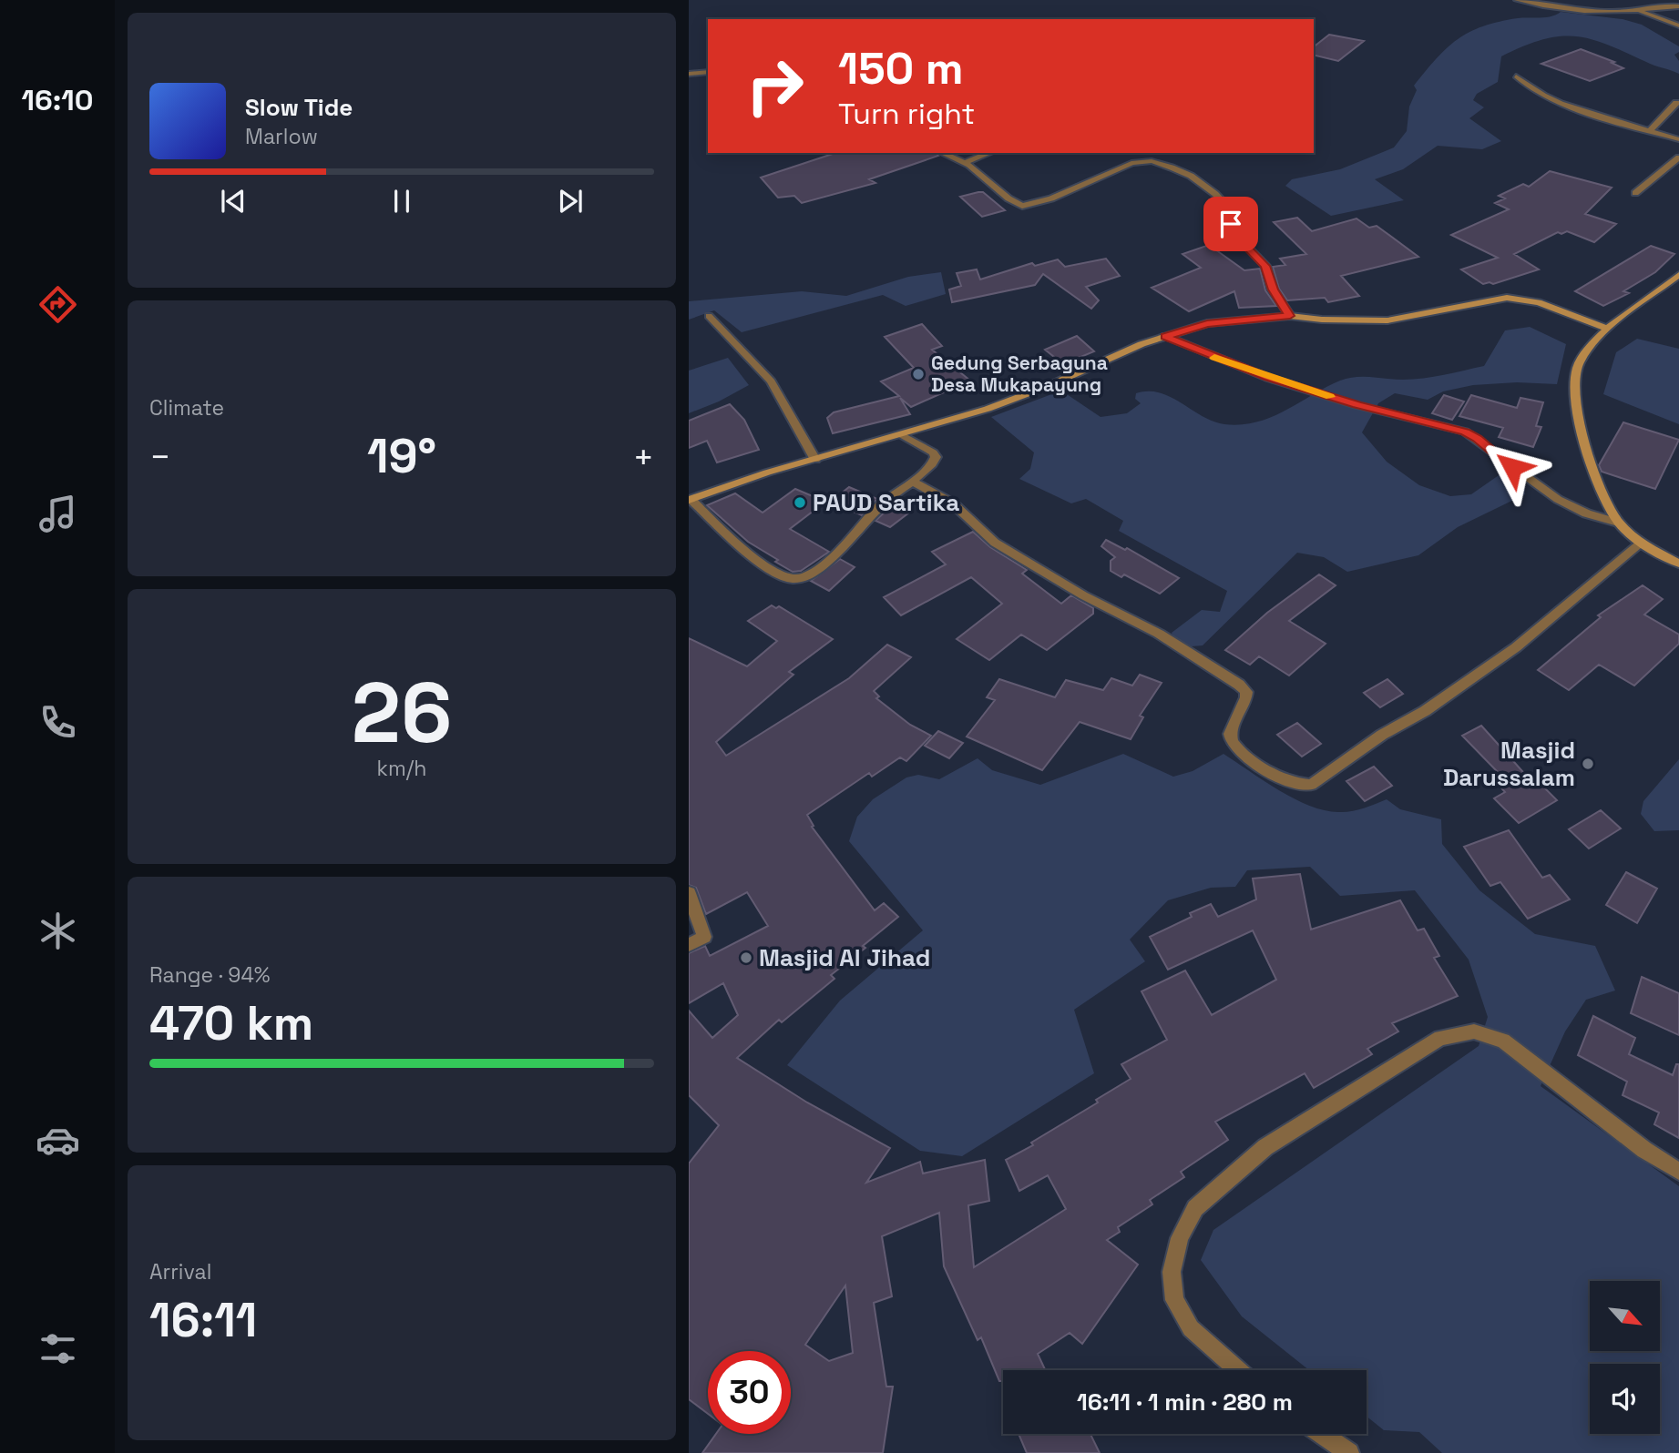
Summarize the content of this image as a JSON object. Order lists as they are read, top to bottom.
{
  "places": [
    "Gedung Serbaguna Desa Mukapayung",
    "PAUD Sartika",
    "Masjid Darussalam",
    "Masjid Al Jihad"
  ],
  "north": "bottom right",
  "page": {
    "tabs": "16:10",
    "turn": ["150 m", "Turn right"],
    "song": ["Slow Tide", "Marlow"],
    "tile": [
      "Climate",
      ["26", "km/h"],
      ["Range · 94%", "470 km"],
      ["Arrival", "16:11"]
    ],
    "heat": ["−", "19°", "+"],
    "limit": "30",
    "trip": "16:11 · 1 min · 280 m"
  }
}
